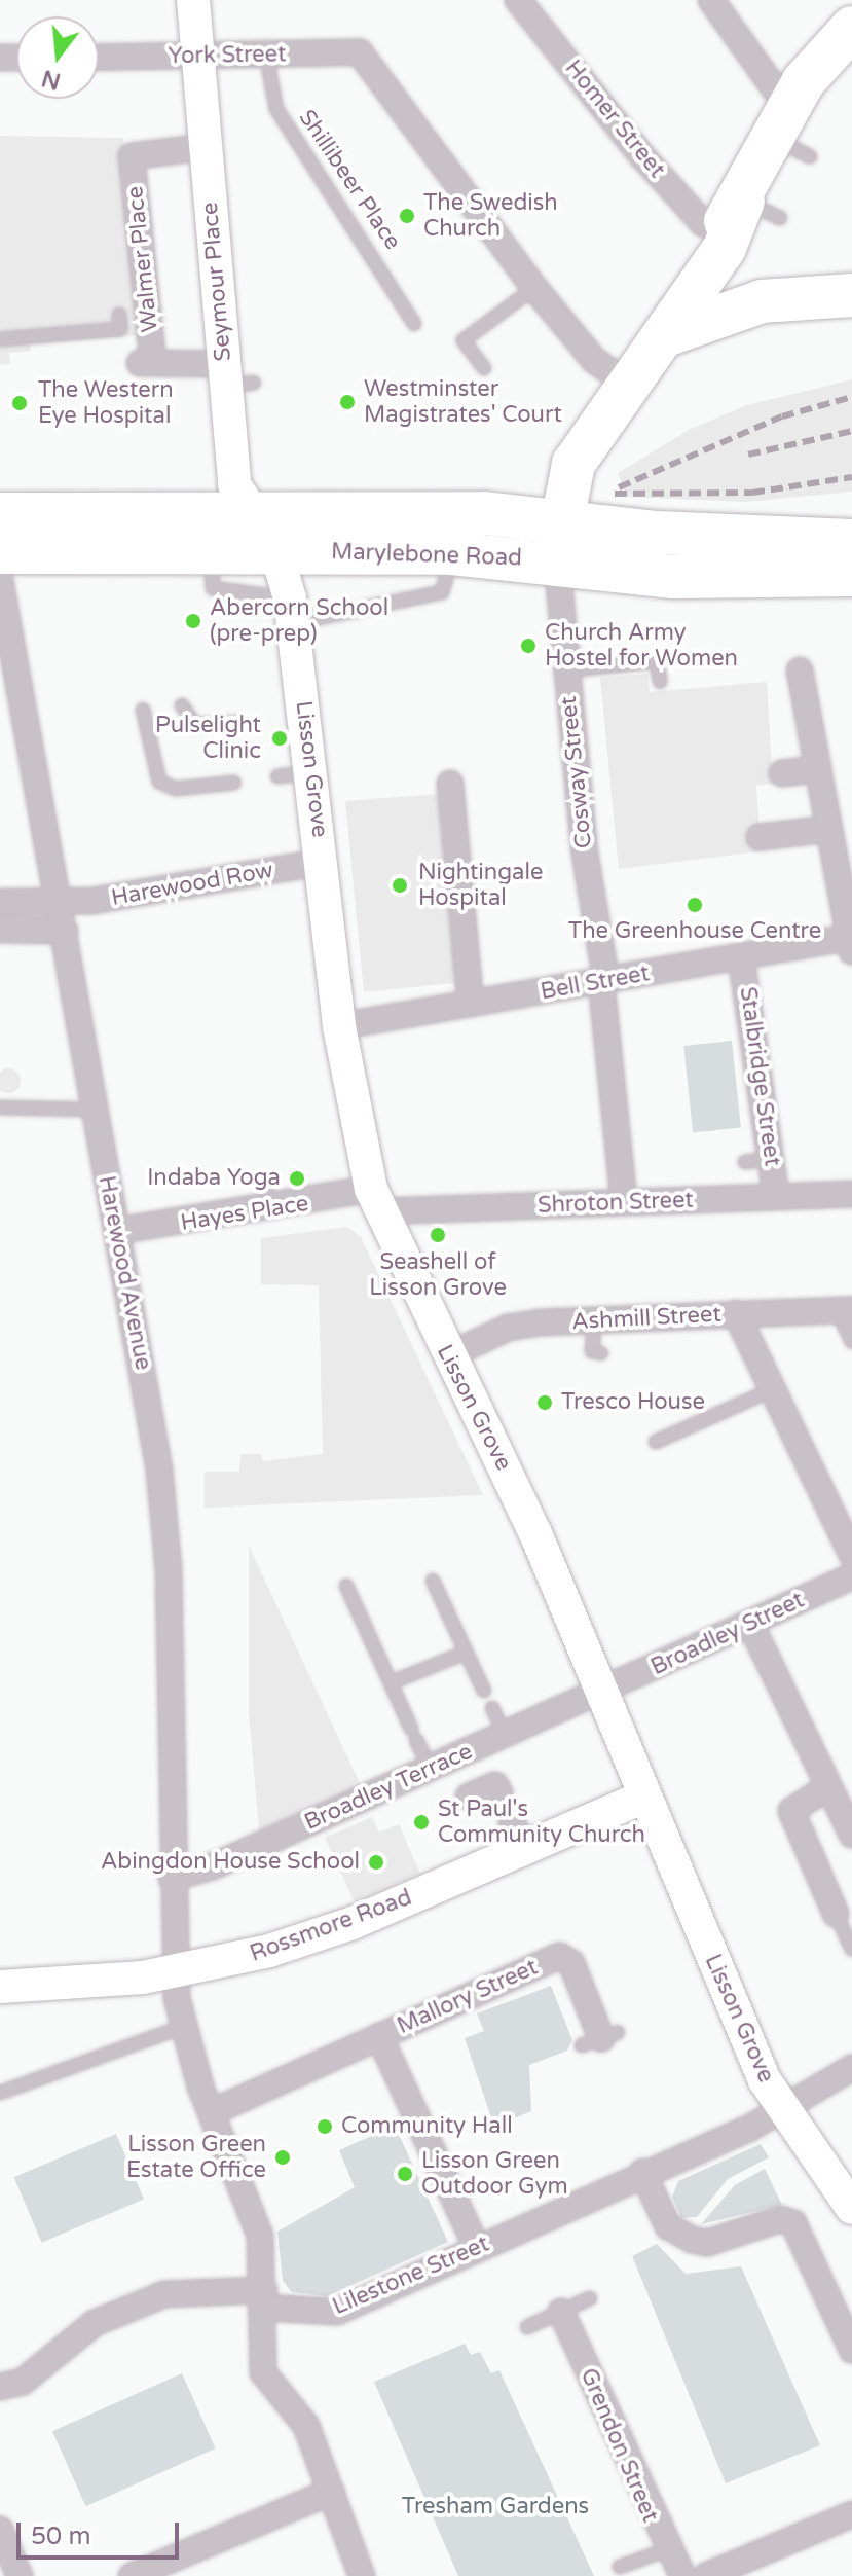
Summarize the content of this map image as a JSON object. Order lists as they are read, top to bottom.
{
  "streets": {
    "highway": ["Marylebone Road"],
    "main road": ["Seymour Place", "Lisson Grove", "Rossmore Road"],
    "street": [
      "York Street",
      "Homer Street",
      "Walmer Place",
      "Cosway Street",
      "Harewood Row",
      "Bell Street",
      "Stalbridge Street",
      "Shroton Street",
      "Hayes Place",
      "Harewood Avenue",
      "Ashmill Street",
      "Broadley Street",
      "Broadley Terrace",
      "Mallory Street",
      "Lilestone Street",
      "Grendon Street"
    ],
    "lane": ["Shillibeer Place"]
  },
  "crossings": [
    ["York Street", "Shillibeer Place"],
    ["York Street", "Seymour Place"],
    ["Walmer Place", "Seymour Place"],
    ["Seymour Place", "Marylebone Road"],
    ["Seymour Place", "Lisson Grove"],
    ["Marylebone Road", "Lisson Grove"],
    ["Marylebone Road", "Cosway Street"],
    ["Marylebone Road", "Harewood Avenue"],
    ["Lisson Grove", "Harewood Row"],
    ["Lisson Grove", "Bell Street"],
    ["Lisson Grove", "Shroton Street"],
    ["Lisson Grove", "Hayes Place"],
    ["Lisson Grove", "Ashmill Street"],
    ["Lisson Grove", "Broadley Street"],
    ["Lisson Grove", "Broadley Terrace"],
    ["Lisson Grove", "Rossmore Road"],
    ["Lisson Grove", "Lilestone Street"],
    ["Cosway Street", "Bell Street"],
    ["Cosway Street", "Shroton Street"],
    ["Harewood Row", "Harewood Avenue"],
    ["Bell Street", "Stalbridge Street"],
    ["Stalbridge Street", "Shroton Street"],
    ["Shroton Street", "Hayes Place"],
    ["Hayes Place", "Harewood Avenue"],
    ["Harewood Avenue", "Broadley Terrace"],
    ["Harewood Avenue", "Rossmore Road"],
    ["Broadley Street", "Broadley Terrace"],
    ["Mallory Street", "Lilestone Street"]
  ],
  "parks": ["Tresham Gardens"],
  "places": [
    "The Swedish Church",
    "Westminster Magistrates' Court",
    "The Western Eye Hospital",
    "Abercorn School (pre-prep)",
    "Church Army Hostel for Women",
    "Pulselight Clinic",
    "Nightingale Hospital",
    "The Greenhouse Centre",
    "Indaba Yoga",
    "Seashell of Lisson Grove",
    "Tresco House",
    "St Paul's Community Church",
    "Abingdon House School",
    "Community Hall",
    "Lisson Green Estate Office",
    "Lisson Green Outdoor Gym"
  ],
  "scale_bar": "50 m",
  "north": "bottom"
}
